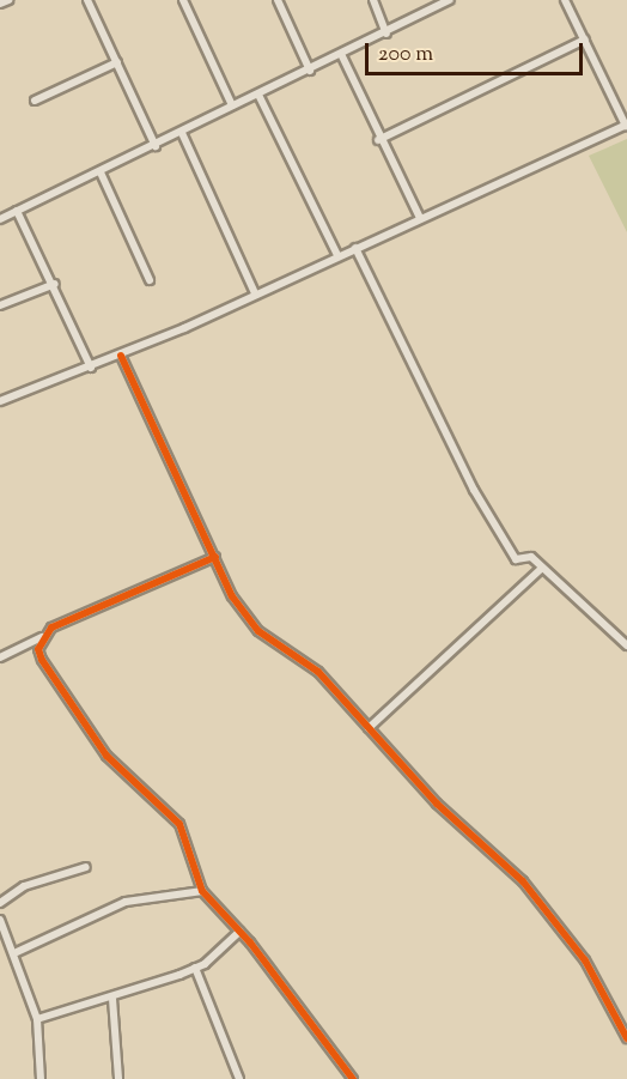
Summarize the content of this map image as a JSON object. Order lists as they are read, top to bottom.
{
  "scale_bar": "200 m"
}
